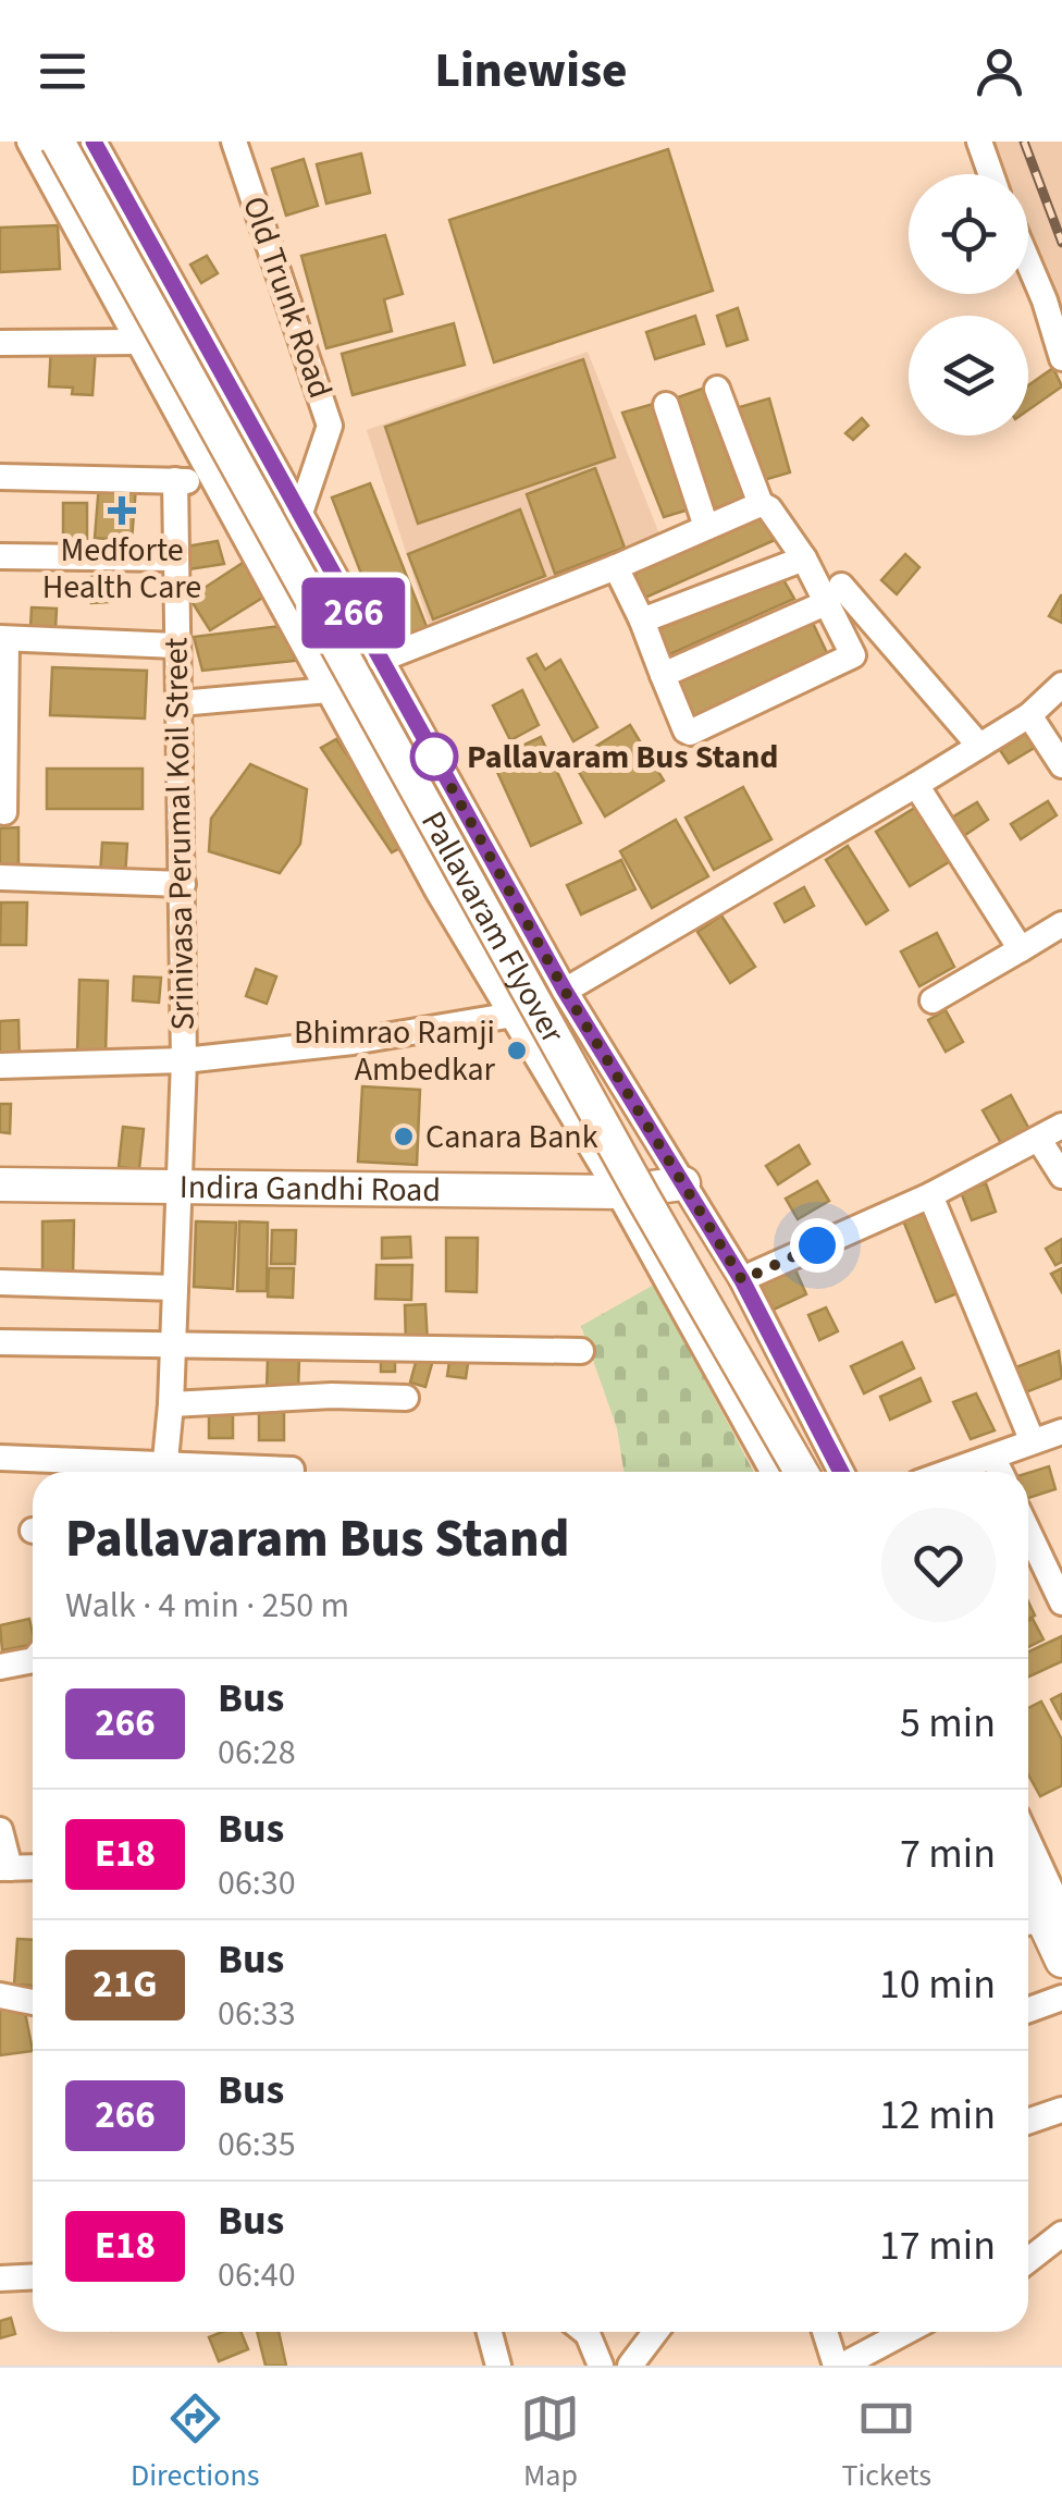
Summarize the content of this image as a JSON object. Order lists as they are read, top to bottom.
{
  "streets": {
    "main road": ["Pallavaram Flyover", "Indira Gandhi Road"],
    "street": ["Old Trunk Road", "Srinivasa Perumal Koil Street"]
  },
  "crossings": [
    ["Srinivasa Perumal Koil Street", "Indira Gandhi Road"]
  ],
  "places": {
    "health": ["Medforte Health Care"],
    "other": ["Pallavaram Bus Stand", "Bhimrao Ramji Ambedkar", "Canara Bank"]
  },
  "lines": ["bus line 266"],
  "page": {
    "header": "Linewise",
    "on_map": "266",
    "heading": ["Pallavaram Bus Stand", "Walk · 4 min · 250 m"],
    "list": [
      {
        "mark": "266",
        "name": "Bus",
        "note": "06:28",
        "value": "5 min"
      },
      {
        "mark": "E18",
        "name": "Bus",
        "note": "06:30",
        "value": "7 min"
      },
      {
        "mark": "21G",
        "name": "Bus",
        "note": "06:33",
        "value": "10 min"
      },
      {
        "mark": "266",
        "name": "Bus",
        "note": "06:35",
        "value": "12 min"
      },
      {
        "mark": "E18",
        "name": "Bus",
        "note": "06:40",
        "value": "17 min"
      }
    ],
    "tabs": ["Directions", "Map", "Tickets"]
  }
}
